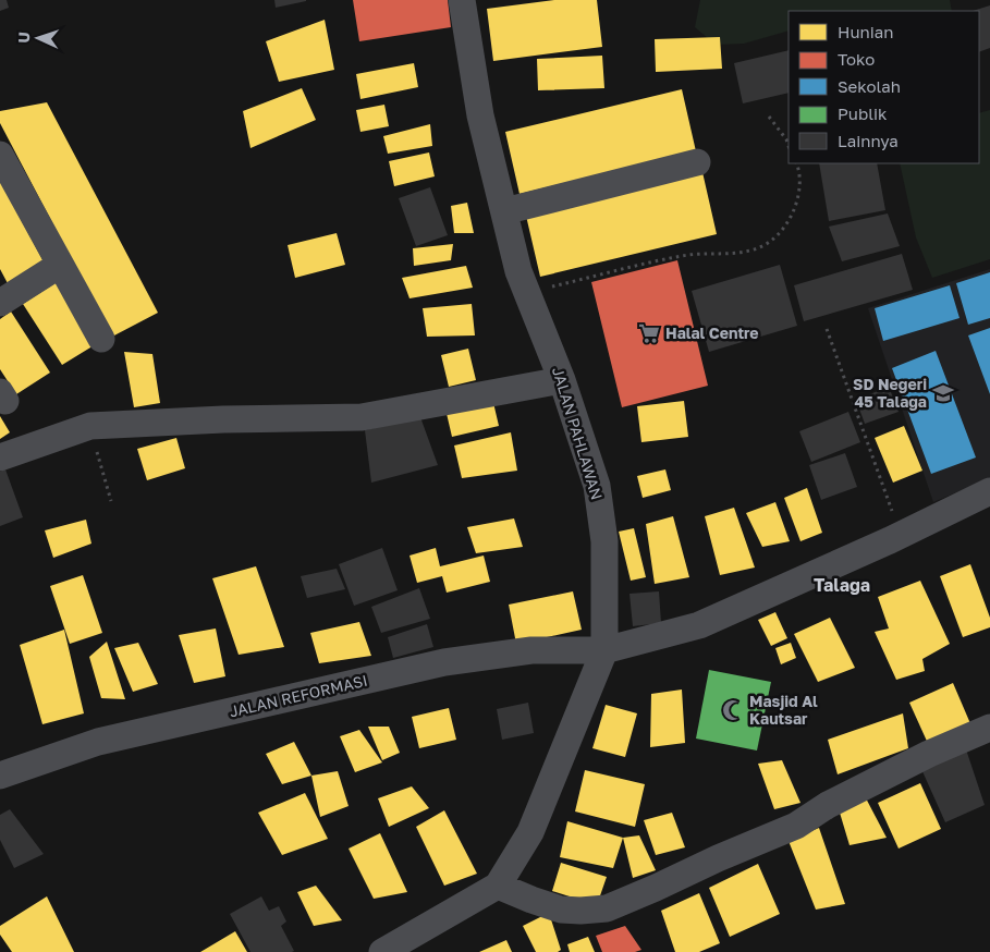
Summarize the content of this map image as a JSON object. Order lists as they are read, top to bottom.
{
  "streets": {
    "street": ["JALAN PAHLAWAN", "JALAN REFORMASI"]
  },
  "crossings": [
    ["JALAN PAHLAWAN", "JALAN REFORMASI"]
  ],
  "districts": ["Talaga"],
  "places": {
    "supermarket": ["Halal Centre"],
    "school or university": ["SD Negeri 45 Talaga"],
    "mosque": ["Masjid Al Kautsar"]
  },
  "legend": [
    "Hunian",
    "Toko",
    "Sekolah",
    "Publik",
    "Lainnya"
  ],
  "north": "left"
}
